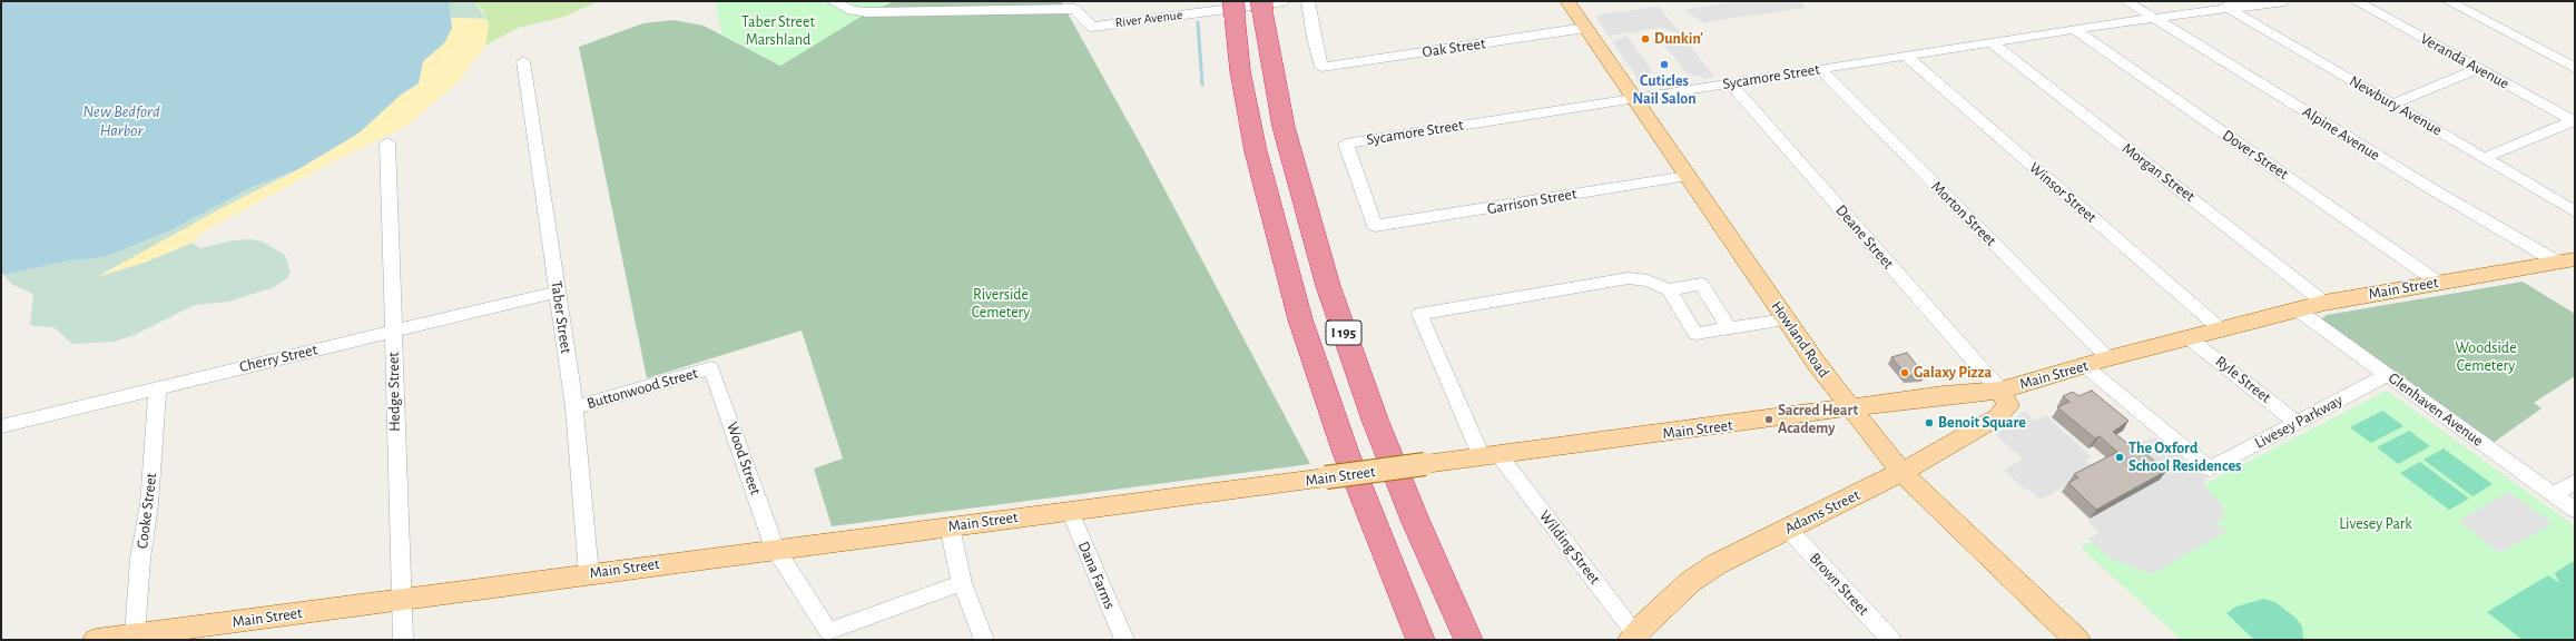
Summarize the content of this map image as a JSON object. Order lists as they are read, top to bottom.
{
  "streets": {
    "highway": ["I 195"],
    "main road": ["Main Street", "Howland Road", "Adams Street"],
    "street": [
      "River Avenue",
      "Oak Street",
      "Veranda Avenue",
      "Sycamore Street",
      "Newbury Avenue",
      "Alpine Avenue",
      "Dover Street",
      "Morgan Street",
      "Winsor Street",
      "Garrison Street",
      "Morton Street",
      "Deane Street",
      "Taber Street",
      "Cherry Street",
      "Ryle Street",
      "Buttonwood Street",
      "Hedge Street",
      "Glenhaven Avenue",
      "Livesey Parkway",
      "Wood Street",
      "Cooke Street",
      "Wilding Street",
      "Dana Farms",
      "Brown Street"
    ]
  },
  "crossings": [
    ["River Avenue", "I 195"],
    ["Oak Street", "Howland Road"],
    ["Sycamore Street", "Newbury Avenue"],
    ["Sycamore Street", "Alpine Avenue"],
    ["Sycamore Street", "Dover Street"],
    ["Sycamore Street", "Morgan Street"],
    ["Sycamore Street", "Winsor Street"],
    ["Sycamore Street", "Garrison Street"],
    ["Sycamore Street", "Morton Street"],
    ["Sycamore Street", "Deane Street"],
    ["Sycamore Street", "Howland Road"],
    ["Alpine Avenue", "Main Street"],
    ["Dover Street", "Main Street"],
    ["Morgan Street", "Main Street"],
    ["Winsor Street", "Main Street"],
    ["Garrison Street", "Howland Road"],
    ["Morton Street", "Main Street"],
    ["Deane Street", "Main Street"],
    ["Deane Street", "Adams Street"],
    ["Main Street", "Taber Street"],
    ["Main Street", "Howland Road"],
    ["Main Street", "Ryle Street"],
    ["Main Street", "Hedge Street"],
    ["Main Street", "Glenhaven Avenue"],
    ["Main Street", "Livesey Parkway"],
    ["Main Street", "Wood Street"],
    ["Main Street", "Cooke Street"],
    ["Main Street", "Adams Street"],
    ["Main Street", "Wilding Street"],
    ["Main Street", "Dana Farms"],
    ["Taber Street", "Cherry Street"],
    ["Taber Street", "Buttonwood Street"],
    ["Howland Road", "Adams Street"],
    ["Cherry Street", "Hedge Street"],
    ["Cherry Street", "Cooke Street"],
    ["Ryle Street", "Livesey Parkway"],
    ["Buttonwood Street", "Wood Street"],
    ["Glenhaven Avenue", "Livesey Parkway"],
    ["Adams Street", "Wilding Street"],
    ["Adams Street", "Brown Street"]
  ],
  "water": ["New Bedford Harbor"],
  "parks": [
    "Taber Street Marshland",
    "Riverside Cemetery",
    "Woodside Cemetery",
    "Livesey Park"
  ],
  "places": [
    "Dunkin'",
    "Cuticles Nail Salon",
    "Galaxy Pizza",
    "Sacred Heart Academy",
    "Benoit Square",
    "The Oxford School Residences"
  ]
}
